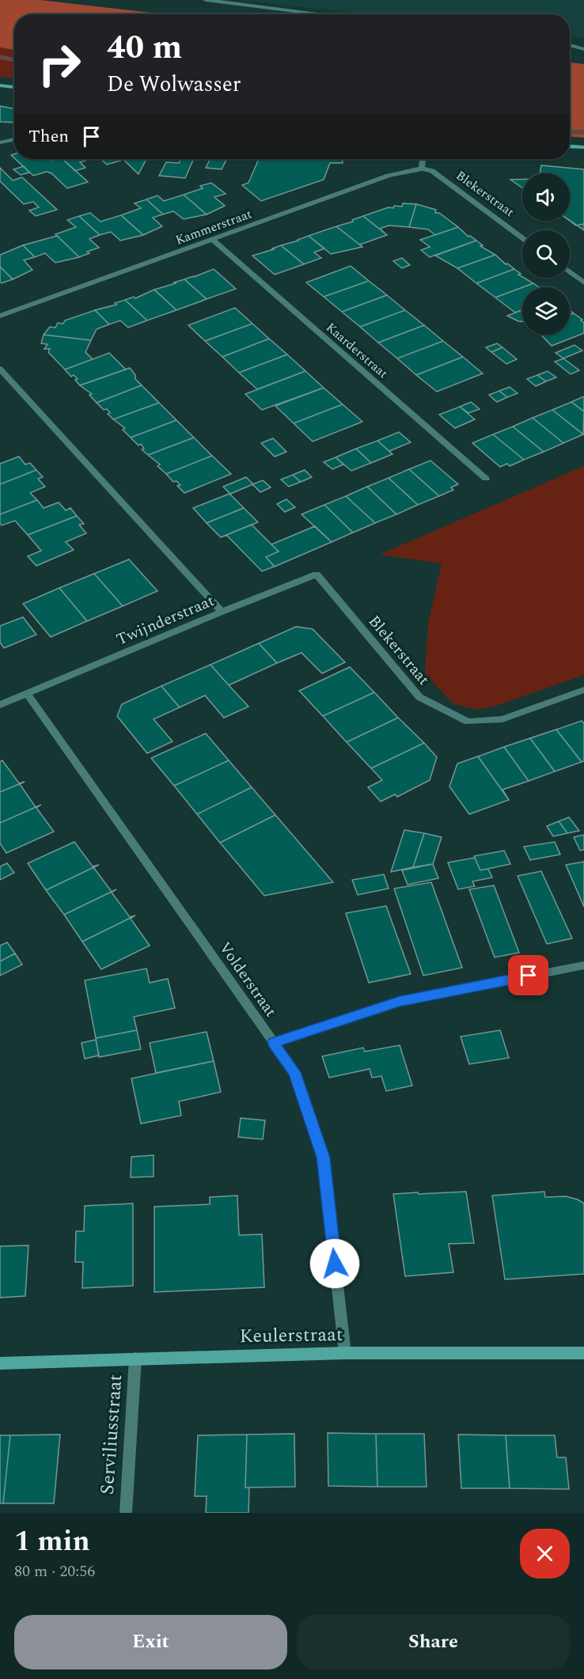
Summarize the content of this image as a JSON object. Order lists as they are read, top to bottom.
{
  "streets": {
    "street": [
      "Blekerstraat",
      "Kammerstraat",
      "Kaarderstraat",
      "Twijnderstraat",
      "Volderstraat",
      "Keulerstraat",
      "Serviliusstraat"
    ]
  },
  "crossings": [
    ["Blekerstraat", "Kammerstraat"],
    ["Blekerstraat", "Twijnderstraat"],
    ["Kammerstraat", "Kaarderstraat"],
    ["Twijnderstraat", "Volderstraat"],
    ["Volderstraat", "Keulerstraat"],
    ["Keulerstraat", "Serviliusstraat"]
  ],
  "page": {
    "turn": ["40 m", "De Wolwasser"],
    "then": "Then",
    "heading": ["1 min", "80 m · 20:56"],
    "buttons": ["Exit", "Share"]
  }
}
